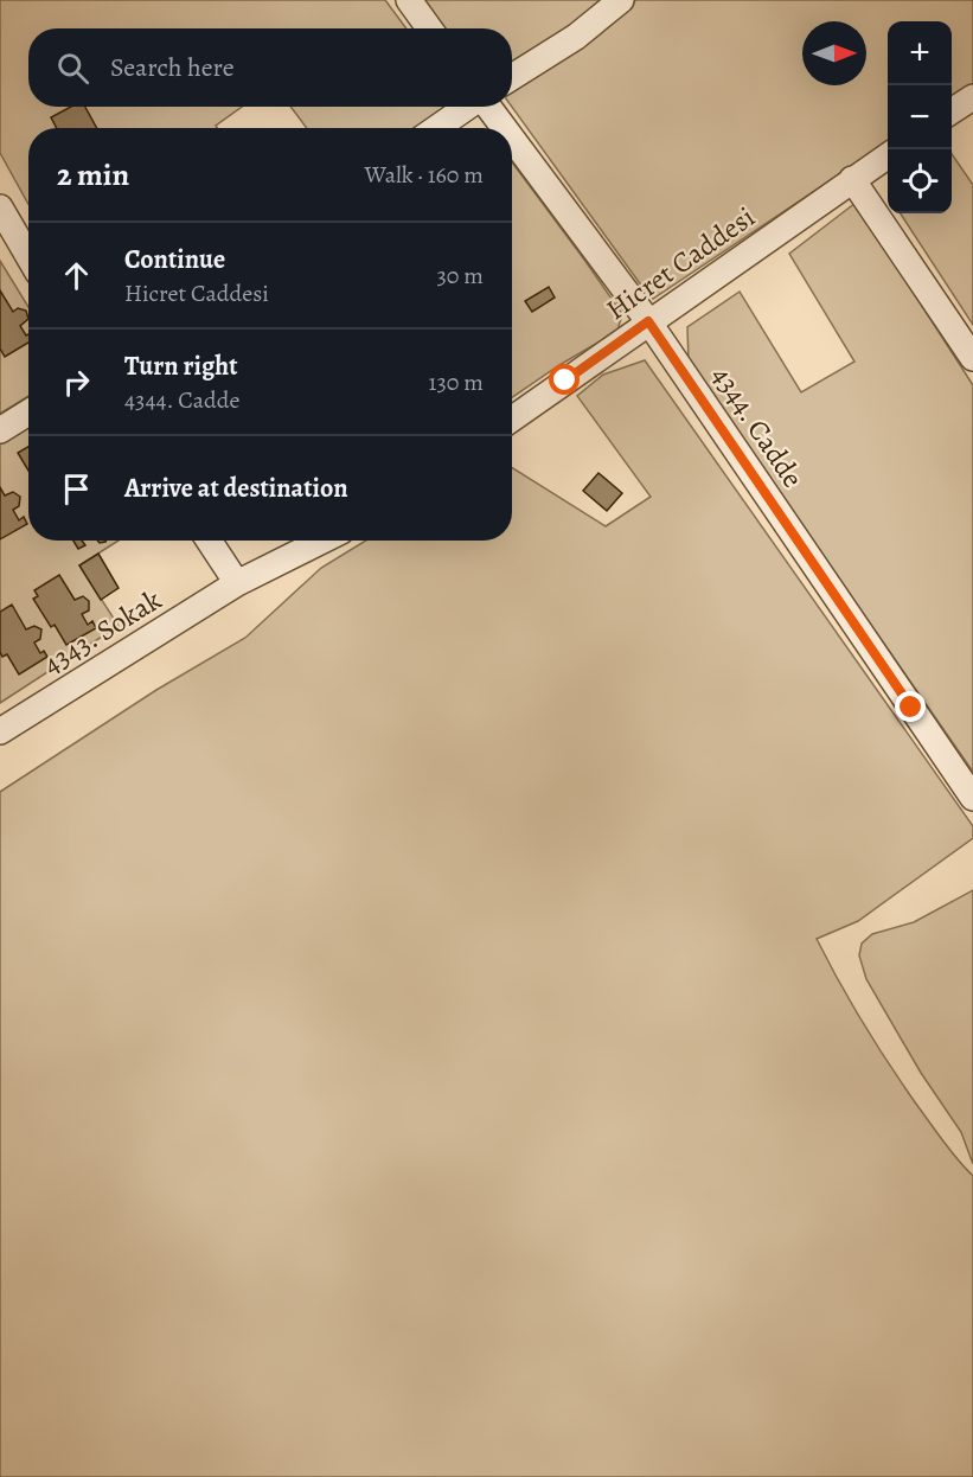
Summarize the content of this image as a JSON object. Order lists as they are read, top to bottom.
{
  "streets": {
    "street": ["Hicret Caddesi", "4344. Cadde", "4343. Sokak"]
  },
  "crossings": [
    ["Hicret Caddesi", "4344. Cadde"]
  ],
  "north": "right",
  "page": {
    "map_buttons": ["+", "−"],
    "search": "Search here",
    "heading": ["2 min", "Walk · 160 m"],
    "list": [
      ["Continue", "Hicret Caddesi", "30 m"],
      ["Turn right", "4344. Cadde", "130 m"],
      "Arrive at destination"
    ]
  }
}
